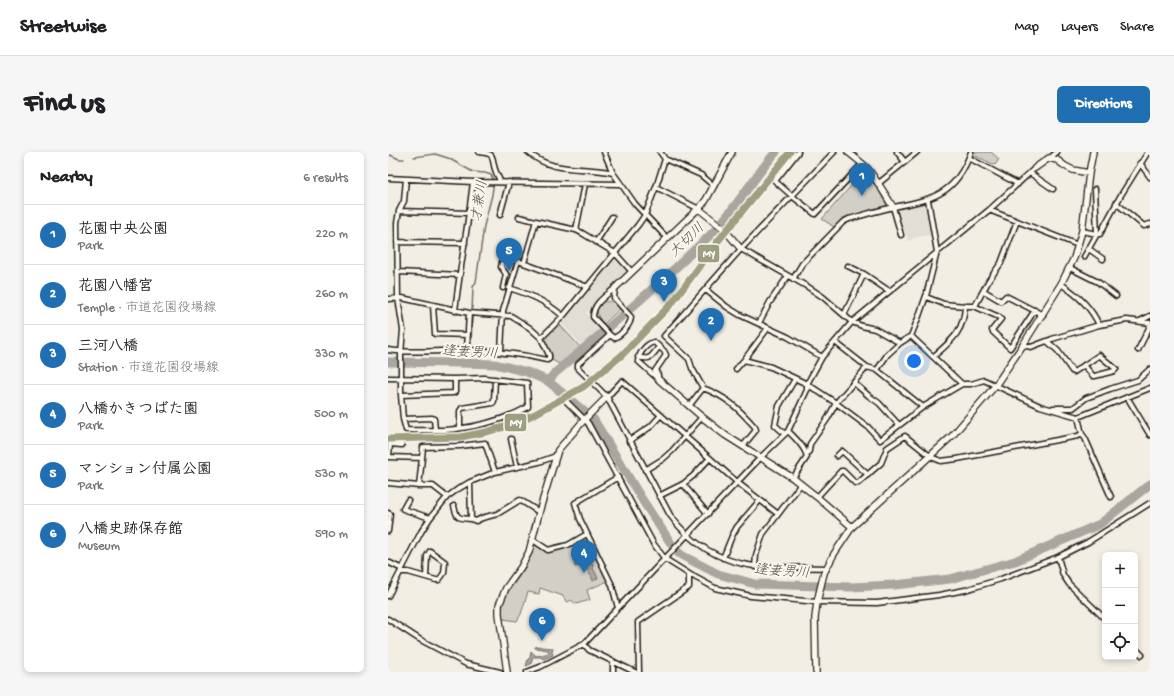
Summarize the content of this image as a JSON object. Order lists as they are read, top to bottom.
{
  "water": ["才兼川", "大切川", "逢妻男川"],
  "lines": ["transit line MY"],
  "page": {
    "header": "Streetwise",
    "nav": ["Map", "Layers", "Share"],
    "buttons": "Directions",
    "title": "Find us",
    "heading": ["Nearby", "6 results"],
    "pins": [
      "1",
      "5",
      "3",
      "2",
      "4",
      "6"
    ],
    "list": [
      {
        "mark": "1",
        "name": "花園中央公園",
        "note": "Park",
        "value": "220 m"
      },
      {
        "mark": "2",
        "name": "花園八幡宮",
        "note": "Temple · 市道花園役場線",
        "value": "260 m"
      },
      {
        "mark": "3",
        "name": "三河八橋",
        "note": "Station · 市道花園役場線",
        "value": "330 m"
      },
      {
        "mark": "4",
        "name": "八橋かきつばた園",
        "note": "Park",
        "value": "500 m"
      },
      {
        "mark": "5",
        "name": "マンション付属公園",
        "note": "Park",
        "value": "530 m"
      },
      {
        "mark": "6",
        "name": "八橋史跡保存館",
        "note": "Museum",
        "value": "590 m"
      }
    ],
    "map_buttons": ["+", "−"]
  }
}
